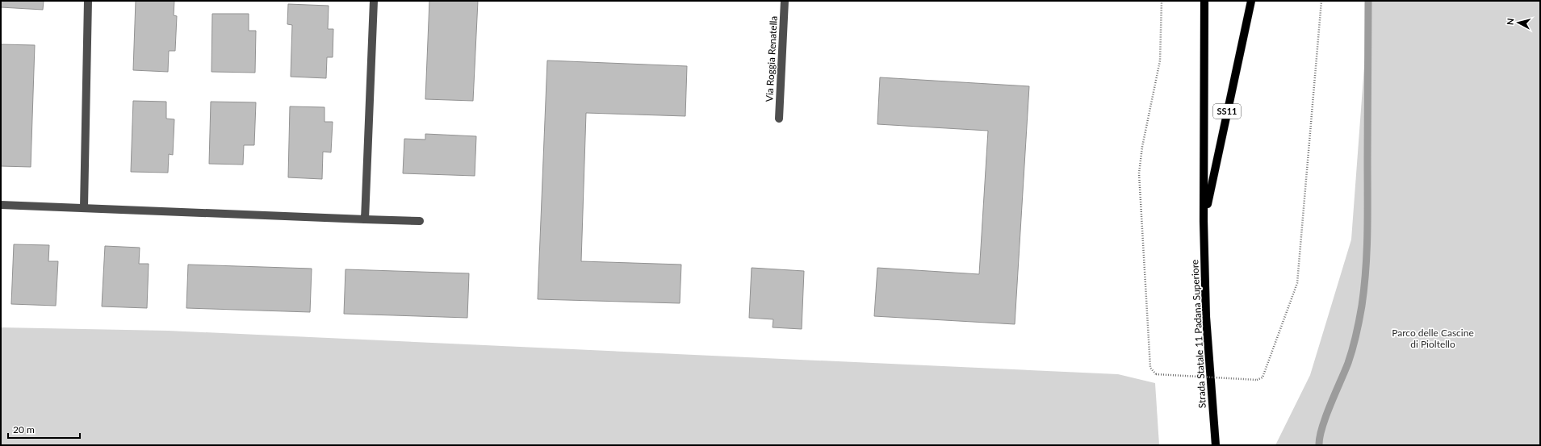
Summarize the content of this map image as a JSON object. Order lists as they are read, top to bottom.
{
  "streets": {
    "main road": ["SS11", "Strada Statale 11 Padana Superiore"],
    "lane": ["Via Roggia Renatella"]
  },
  "parks": ["Parco delle Cascine di Pioltello"],
  "scale_bar": "20 m",
  "north": "left"
}
